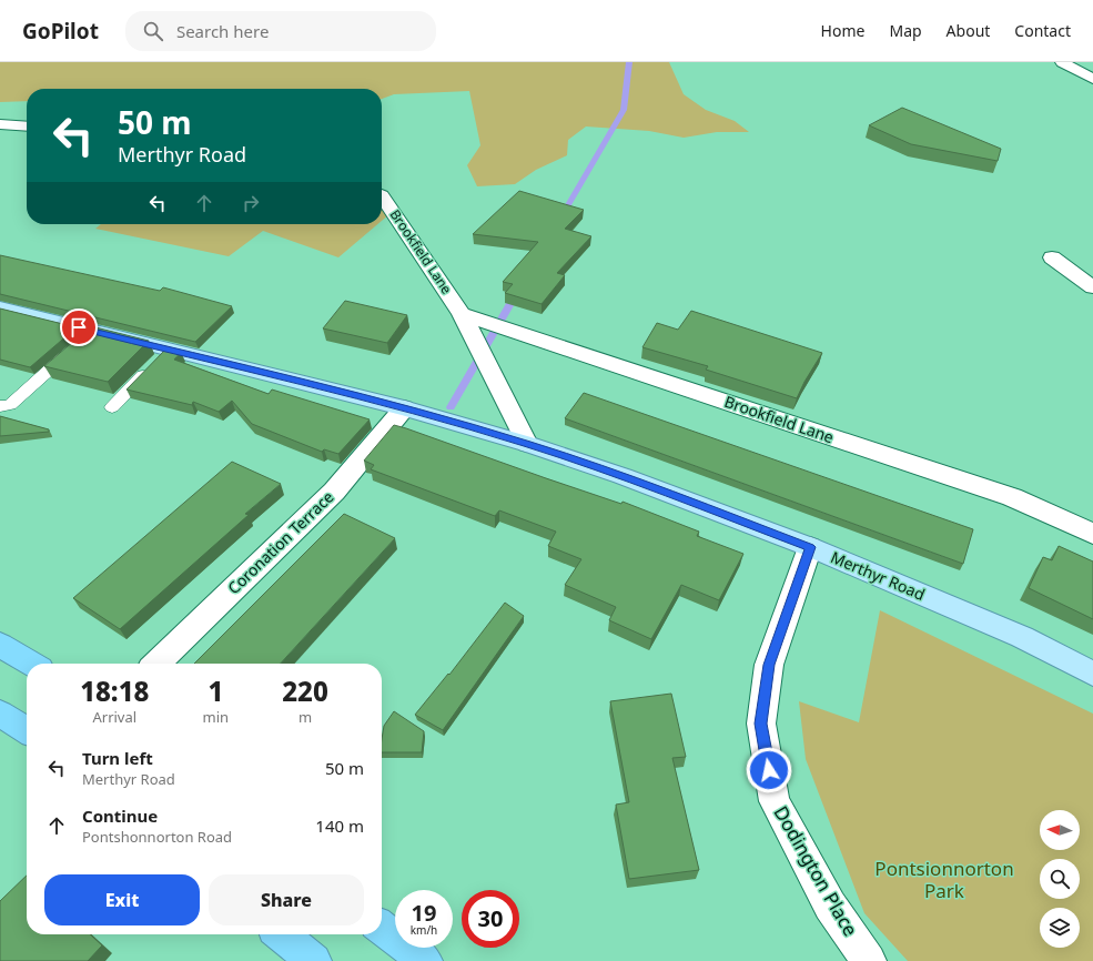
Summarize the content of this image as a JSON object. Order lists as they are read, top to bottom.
{
  "streets": {
    "main road": ["Merthyr Road"],
    "street": ["Brookfield Lane", "Coronation Terrace", "Dodington Place"]
  },
  "crossings": [
    ["Brookfield Lane", "Merthyr Road"],
    ["Coronation Terrace", "Merthyr Road"],
    ["Merthyr Road", "Dodington Place"]
  ],
  "parks": ["Pontsionnorton Park"],
  "north": "left",
  "page": {
    "header": "GoPilot",
    "search": "Search here",
    "nav": [
      "Home",
      "Map",
      "About",
      "Contact"
    ],
    "turn": ["50 m", "Merthyr Road"],
    "eta": [
      "18:18",
      "Arrival",
      "1",
      "min",
      "220",
      "m"
    ],
    "list": [
      {
        "name": "Turn left",
        "note": "Merthyr Road",
        "value": "50 m"
      },
      {
        "name": "Continue",
        "note": "Pontshonnorton Road",
        "value": "140 m"
      }
    ],
    "buttons": ["Exit", "Share"],
    "speed": "19 km/h",
    "limit": "30"
  }
}
